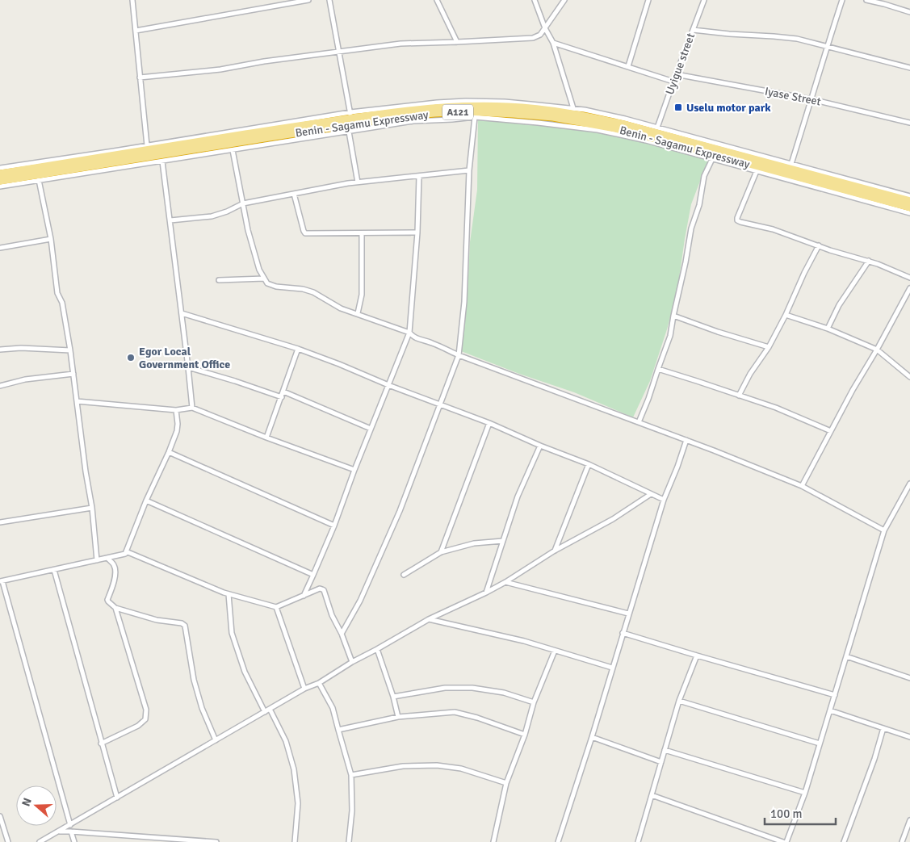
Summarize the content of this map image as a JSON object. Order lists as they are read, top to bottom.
{
  "streets": {
    "highway": ["A121", "Benin - Sagamu Expressway"],
    "street": ["Uyigue street", "Iyase Street"]
  },
  "crossings": [
    ["Uyigue street", "Iyase Street"],
    ["A121", "Benin - Sagamu Expressway"]
  ],
  "places": {
    "transit": ["Uselu motor park"],
    "other": ["Egor Local Government Office"]
  },
  "scale_bar": "100 m",
  "north": "left"
}
